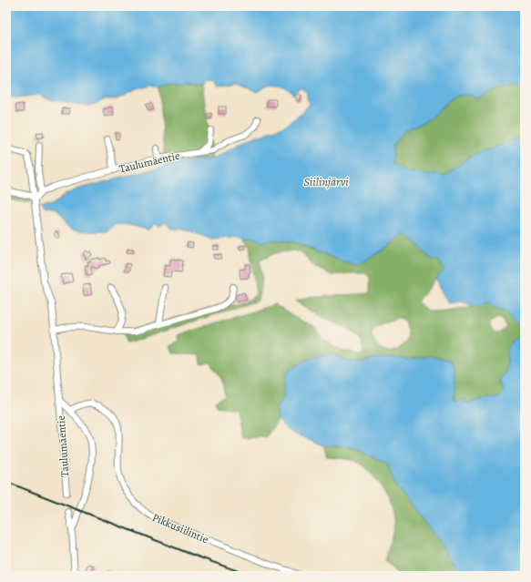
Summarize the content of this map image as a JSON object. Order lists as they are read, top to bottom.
{
  "streets": {
    "street": ["Taulumäentie", "Pikkusiilintie"]
  },
  "crossings": [
    ["Taulumäentie", "Pikkusiilintie"]
  ],
  "water": ["Siilinjärvi"]
}
